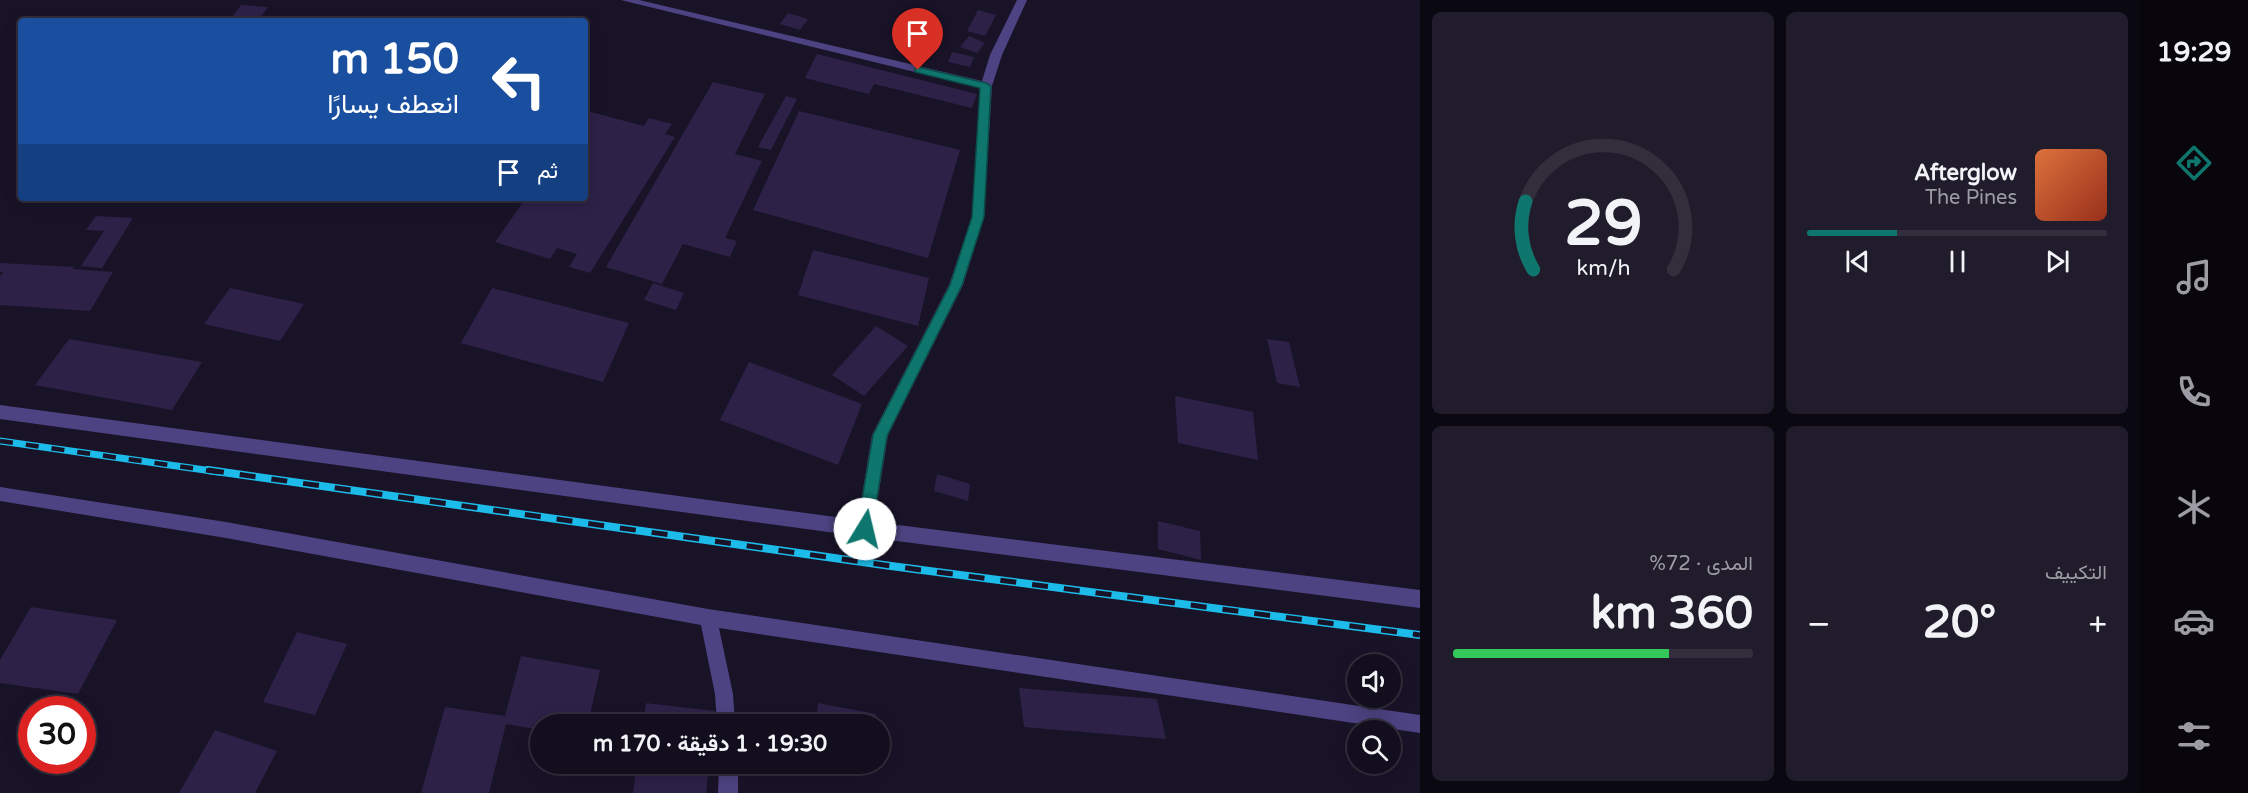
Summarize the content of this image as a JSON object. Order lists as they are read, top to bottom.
{
  "page": {
    "tabs": "19:29",
    "turn": ["150 m", "انعطف يسارًا"],
    "then": "ثم",
    "song": ["Afterglow", "The Pines"],
    "tile": [
      "التكييف",
      ["المدى · 72%", "360 km"]
    ],
    "heat": ["−", "20°", "+"],
    "limit": "30",
    "trip": "19:30 · 1 دقيقة · 170 m",
    "gauge": ["29", "km/h"]
  }
}
